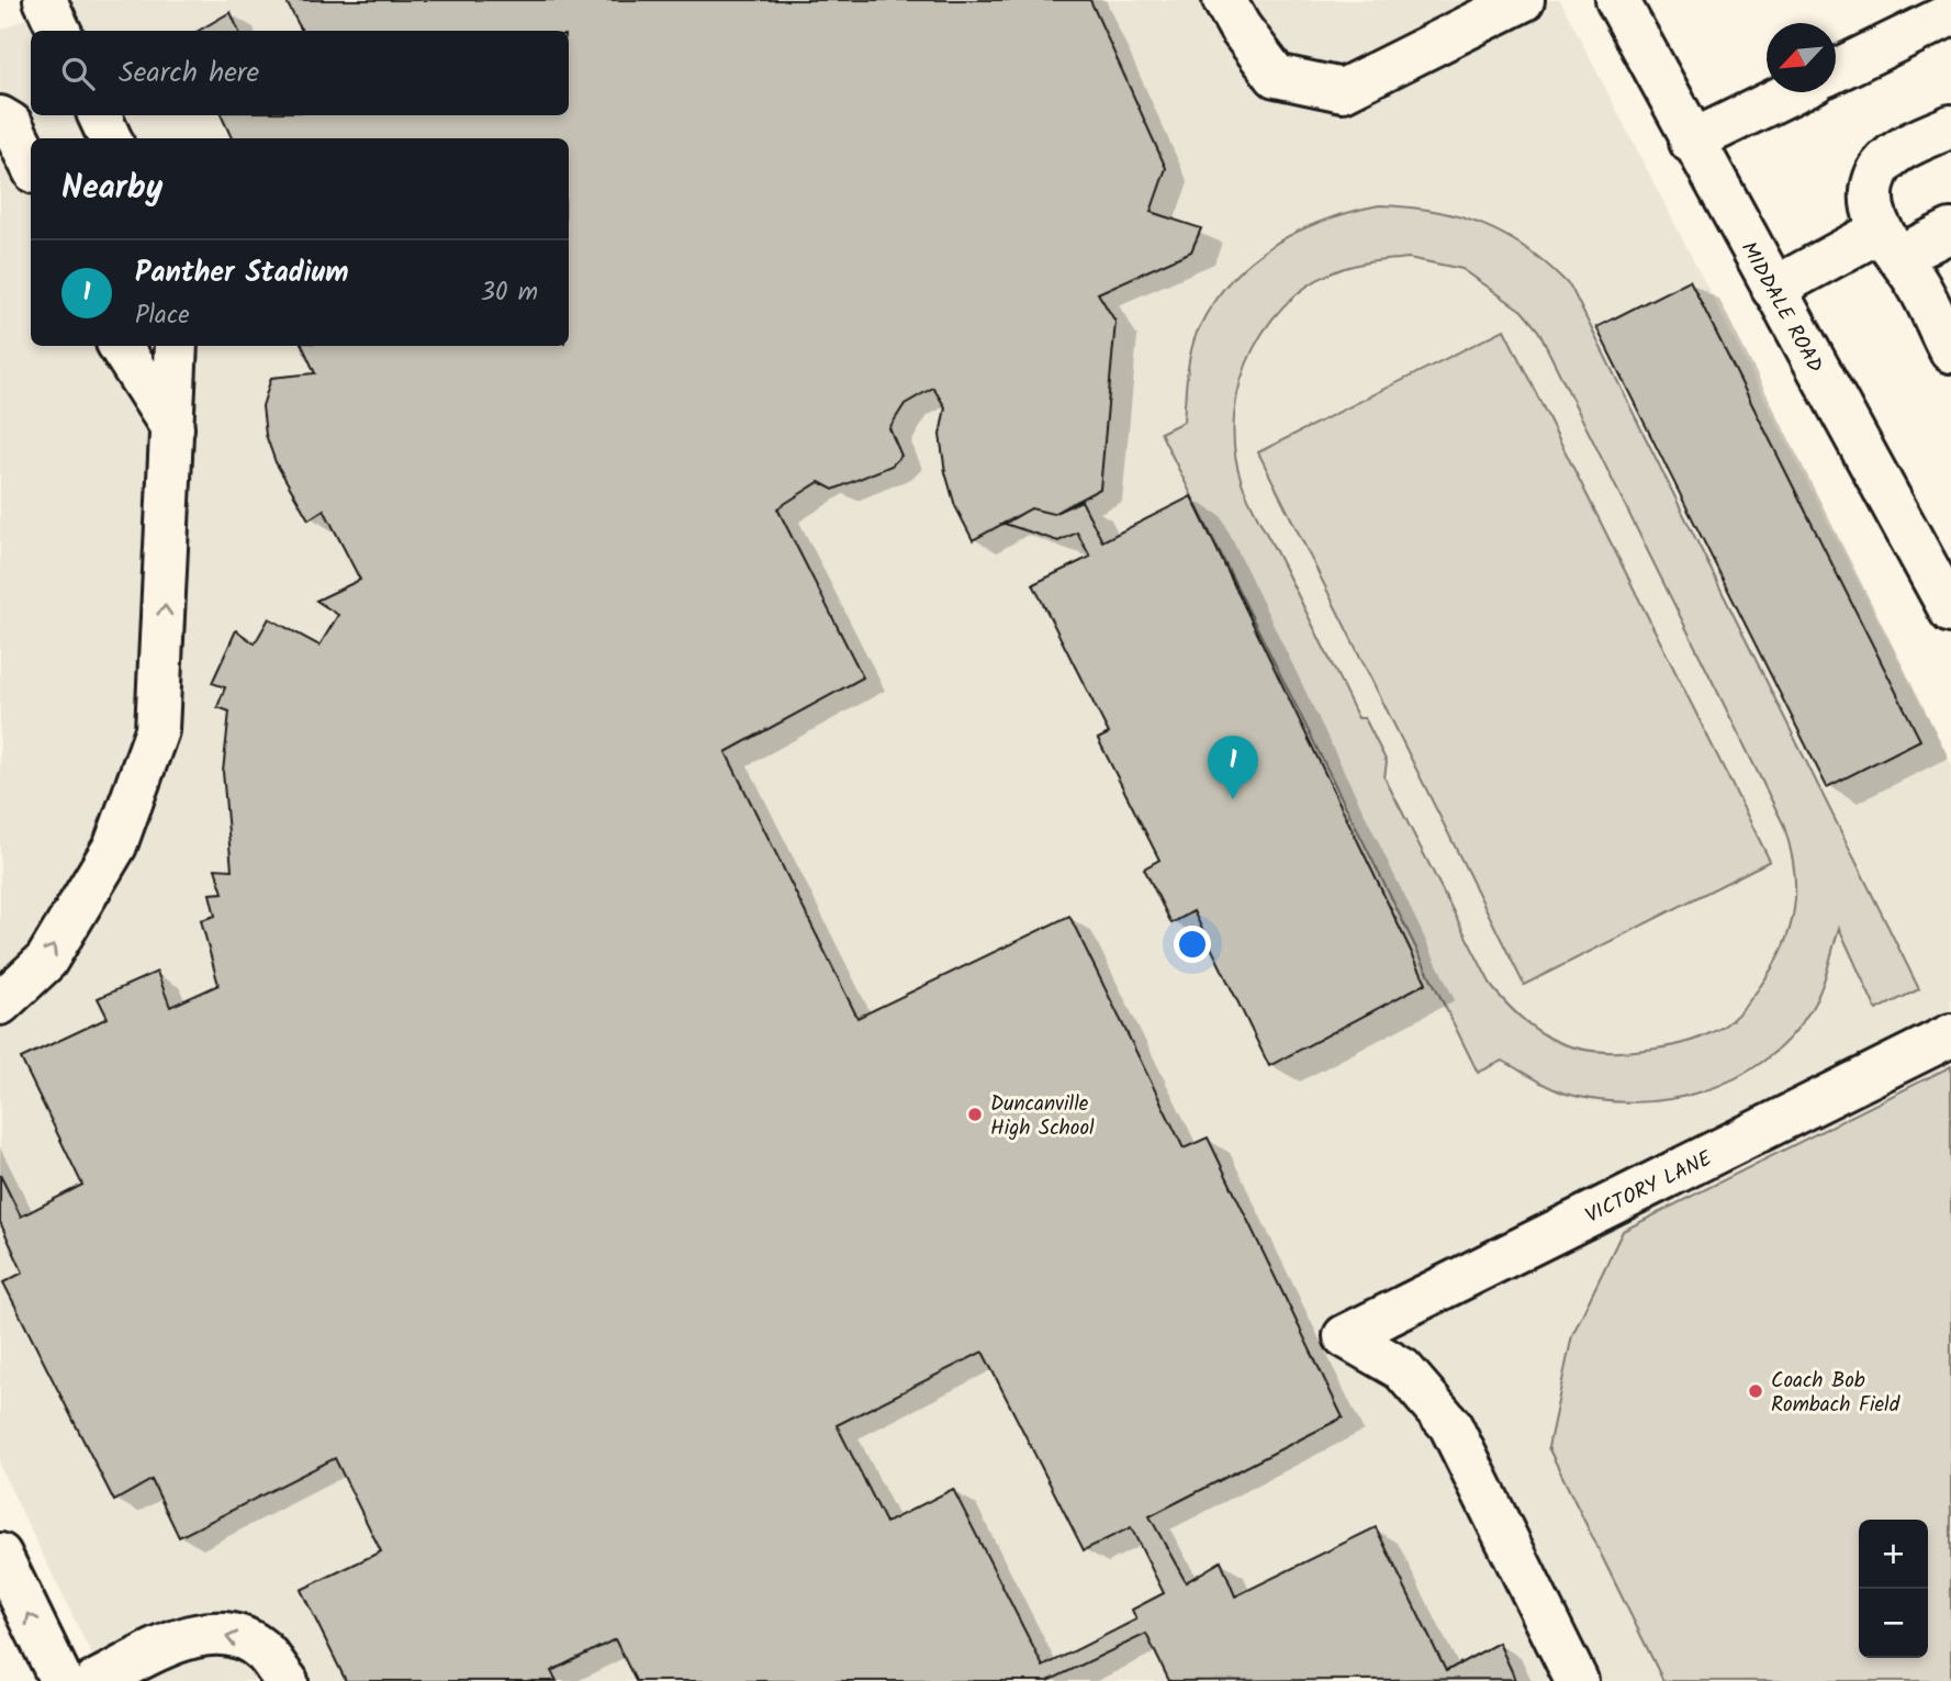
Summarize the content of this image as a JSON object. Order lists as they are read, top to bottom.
{
  "streets": {
    "street": ["MIDDALE ROAD", "VICTORY LANE"]
  },
  "places": ["Duncanville High School", "Coach Bob Rombach Field"],
  "north": "bottom left",
  "page": {
    "search": "Search here",
    "heading": "Nearby",
    "list": [
      {
        "mark": "1",
        "name": "Panther Stadium",
        "note": "Place",
        "value": "30 m"
      }
    ],
    "pins": "1",
    "map_buttons": ["+", "−"]
  }
}
